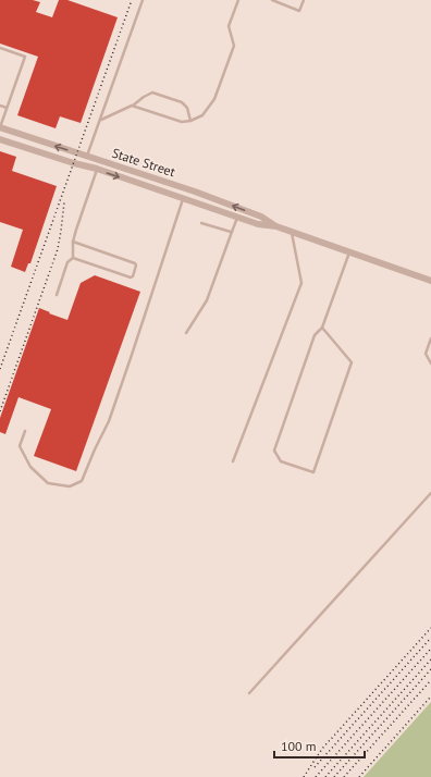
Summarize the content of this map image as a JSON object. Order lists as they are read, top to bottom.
{
  "streets": {
    "street": ["State Street"]
  },
  "scale_bar": "100 m"
}
